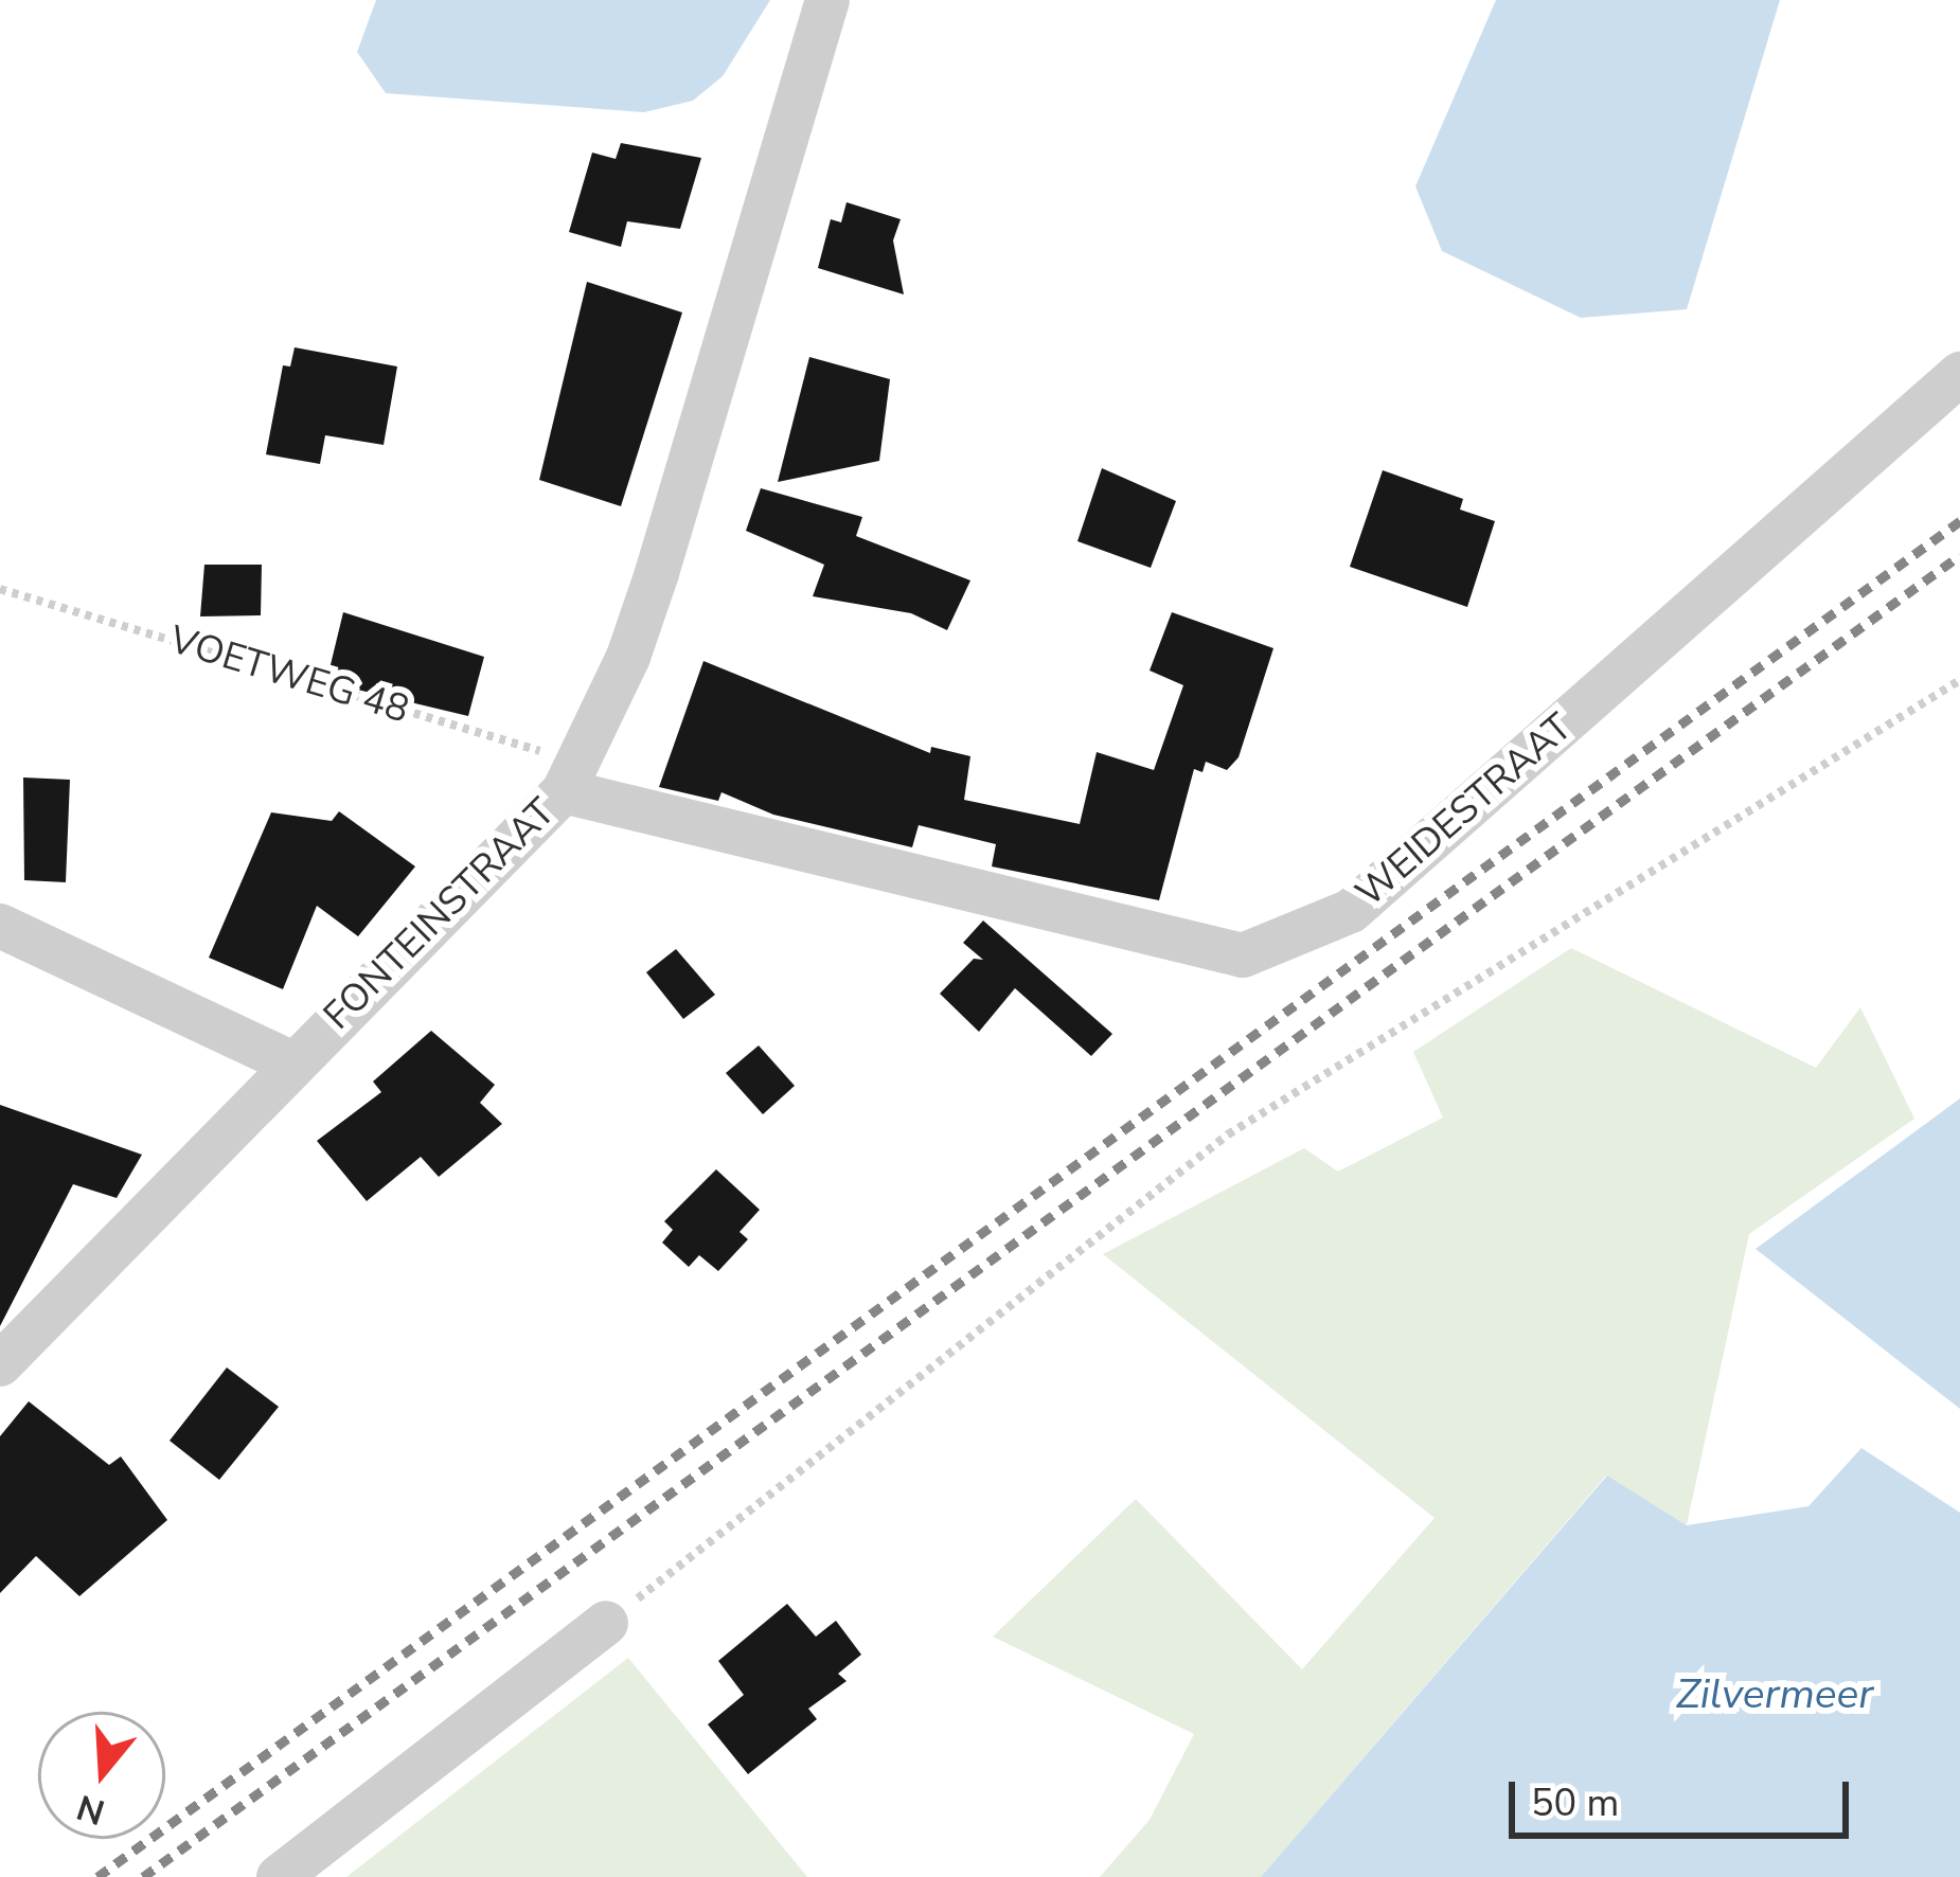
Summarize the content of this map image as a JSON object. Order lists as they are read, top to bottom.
{
  "streets": {
    "street": ["WEIDESTRAAT", "FONTEINSTRAAT"],
    "path": ["VOETWEG 48"]
  },
  "crossings": [
    ["VOETWEG 48", "WEIDESTRAAT"],
    ["VOETWEG 48", "FONTEINSTRAAT"],
    ["WEIDESTRAAT", "FONTEINSTRAAT"]
  ],
  "water": ["Zilvermeer"],
  "scale_bar": "50 m",
  "north": "bottom"
}
